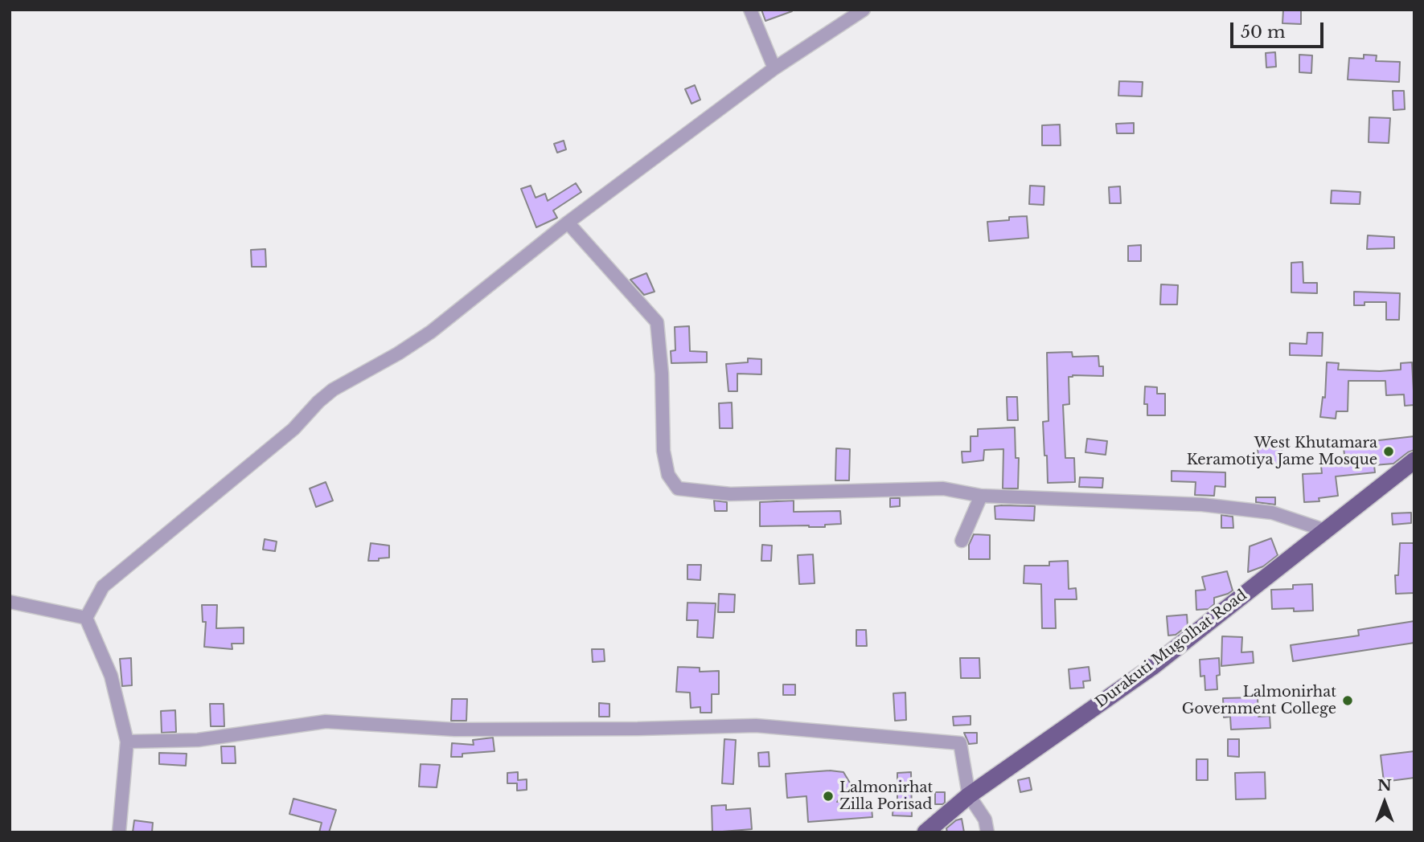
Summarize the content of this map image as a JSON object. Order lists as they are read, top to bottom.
{
  "streets": {
    "main road": ["Durakuti Mugolhat Road"]
  },
  "places": ["West Khutamara Keramotiya Jame Mosque", "Lalmonirhat Government College", "Lalmonirhat Zilla Porisad"],
  "scale_bar": "50 m",
  "north": "top"
}
